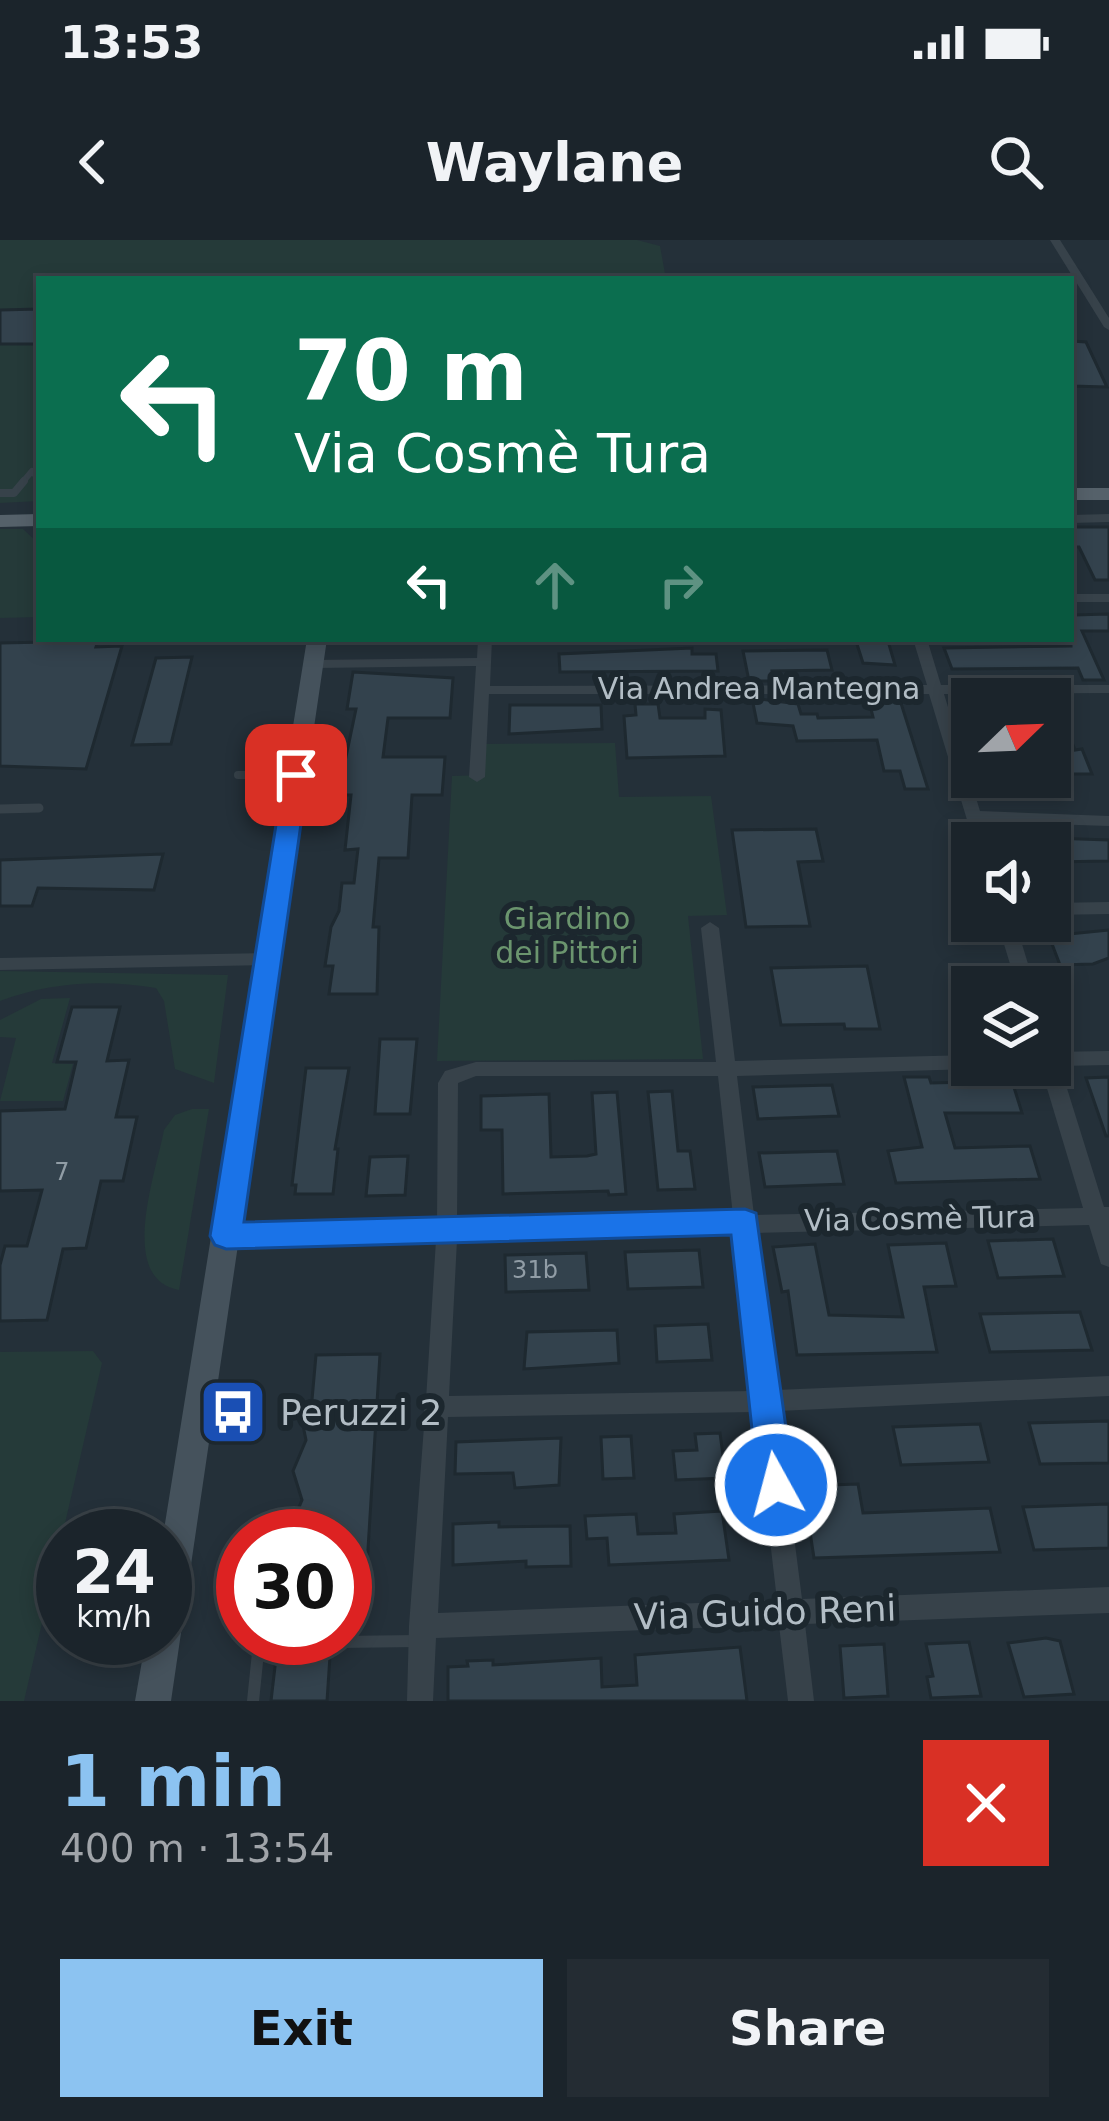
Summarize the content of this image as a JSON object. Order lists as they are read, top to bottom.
{
  "streets": {
    "street": ["Via Andrea Mantegna", "Via Cosmè Tura", "Via Guido Reni"]
  },
  "parks": ["Giardino dei Pittori"],
  "places": {
    "bus stop": ["Peruzzi 2"]
  },
  "house_numbers": ["7", "31b"],
  "north": "top right",
  "page": {
    "status": "13:53",
    "header": "Waylane",
    "turn": ["70 m", "Via Cosmè Tura"],
    "speed": "24 km/h",
    "limit": "30",
    "heading": ["1 min", "400 m · 13:54"],
    "buttons": ["Exit", "Share"]
  }
}
